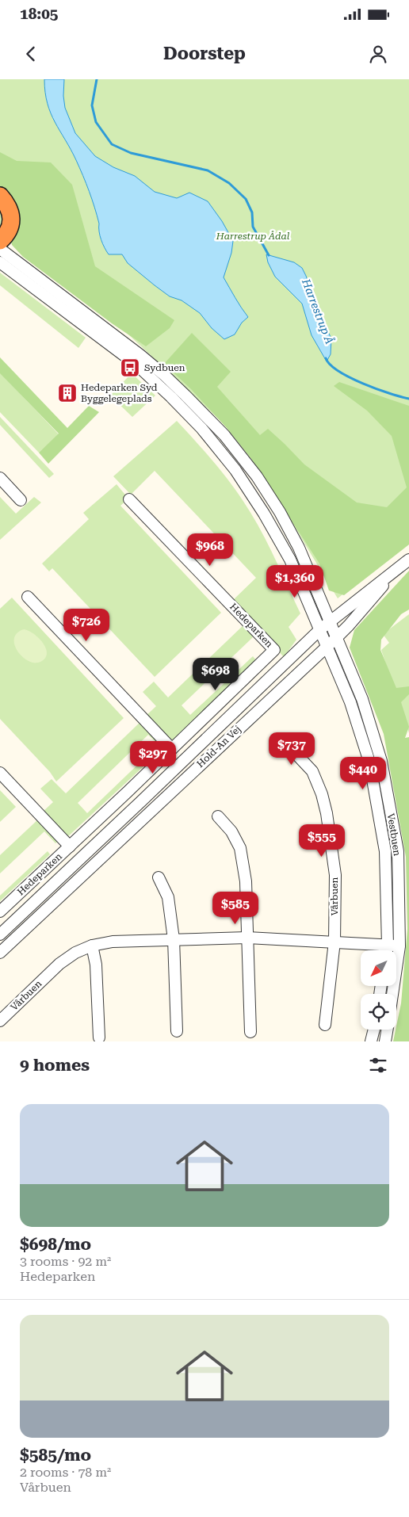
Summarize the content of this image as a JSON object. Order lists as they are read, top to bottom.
{
  "streets": {
    "street": [
      "Hedeparken",
      "Hold-An Vej",
      "Vestbuen",
      "Vårbuen"
    ]
  },
  "crossings": [
    ["Hedeparken", "Hold-An Vej"],
    ["Hold-An Vej", "Vestbuen"],
    ["Vestbuen", "Vårbuen"]
  ],
  "water": ["Harrestrup Å"],
  "parks": ["Harrestrup Ådal"],
  "places": {
    "bus stop": ["Sydbuen"],
    "building": ["Hedeparken Syd Byggelegeplads"]
  },
  "north": "bottom left",
  "page": {
    "status": "18:05",
    "header": "Doorstep",
    "price": [
      "$968",
      "$1,360",
      "$726",
      "$698",
      "$737",
      "$297",
      "$440",
      "$555",
      "$585"
    ],
    "heading": "9 homes",
    "list": [
      {
        "name": "$698/mo",
        "note": "3 rooms · 92 m² · Hedeparken"
      },
      {
        "name": "$585/mo",
        "note": "2 rooms · 78 m² · Vårbuen"
      }
    ]
  }
}
